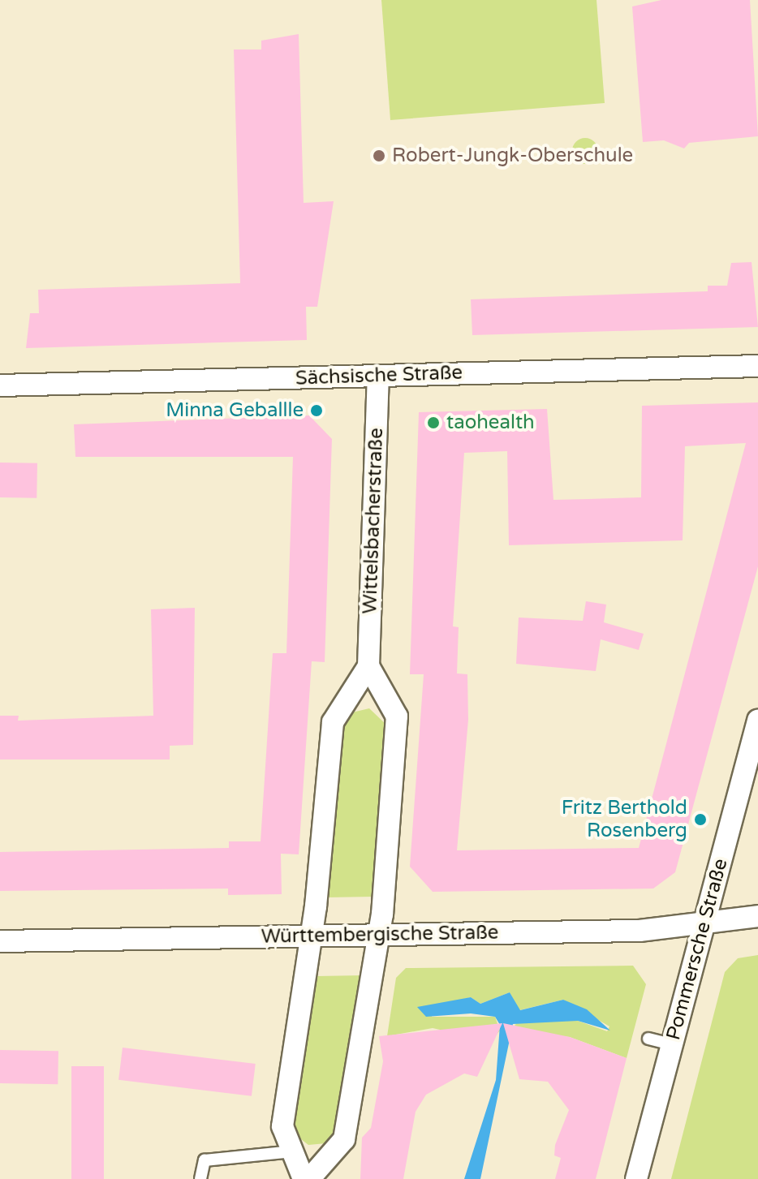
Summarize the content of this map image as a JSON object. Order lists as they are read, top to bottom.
{
  "streets": {
    "street": [
      "Sächsische Straße",
      "Wittelsbacherstraße",
      "Württembergische Straße",
      "Pommersche Straße"
    ]
  },
  "crossings": [
    ["Sächsische Straße", "Wittelsbacherstraße"],
    ["Württembergische Straße", "Pommersche Straße"]
  ],
  "places": [
    "Robert-Jungk-Oberschule",
    "Minna Geballle",
    "taohealth",
    "Fritz Berthold Rosenberg"
  ]
}
